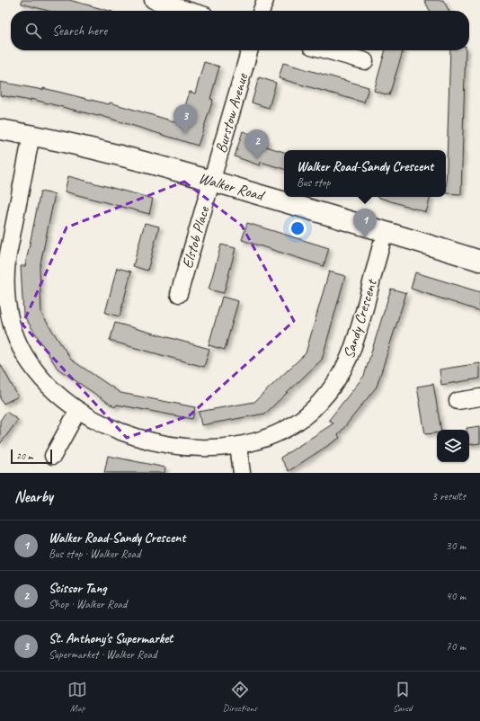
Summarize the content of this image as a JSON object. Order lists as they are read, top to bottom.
{
  "streets": {
    "main road": ["Walker Road"],
    "street": ["Burstow Avenue", "Elstob Place", "Sandy Crescent"]
  },
  "crossings": [
    ["Burstow Avenue", "Walker Road"],
    ["Burstow Avenue", "Elstob Place"],
    ["Walker Road", "Elstob Place"],
    ["Walker Road", "Sandy Crescent"]
  ],
  "scale_bar": "20 m",
  "page": {
    "search": "Search here",
    "pins": ["3", "2", "1"],
    "popup": ["Walker Road-Sandy Crescent", "Bus stop"],
    "scale": "20 m",
    "heading": ["Nearby", "3 results"],
    "list": [
      {
        "mark": "1",
        "name": "Walker Road-Sandy Crescent",
        "note": "Bus stop · Walker Road",
        "value": "30 m"
      },
      {
        "mark": "2",
        "name": "Scissor Tang",
        "note": "Shop · Walker Road",
        "value": "40 m"
      },
      {
        "mark": "3",
        "name": "St. Anthony's Supermarket",
        "note": "Supermarket · Walker Road",
        "value": "70 m"
      }
    ],
    "nav": ["Map", "Directions", "Saved"]
  }
}
